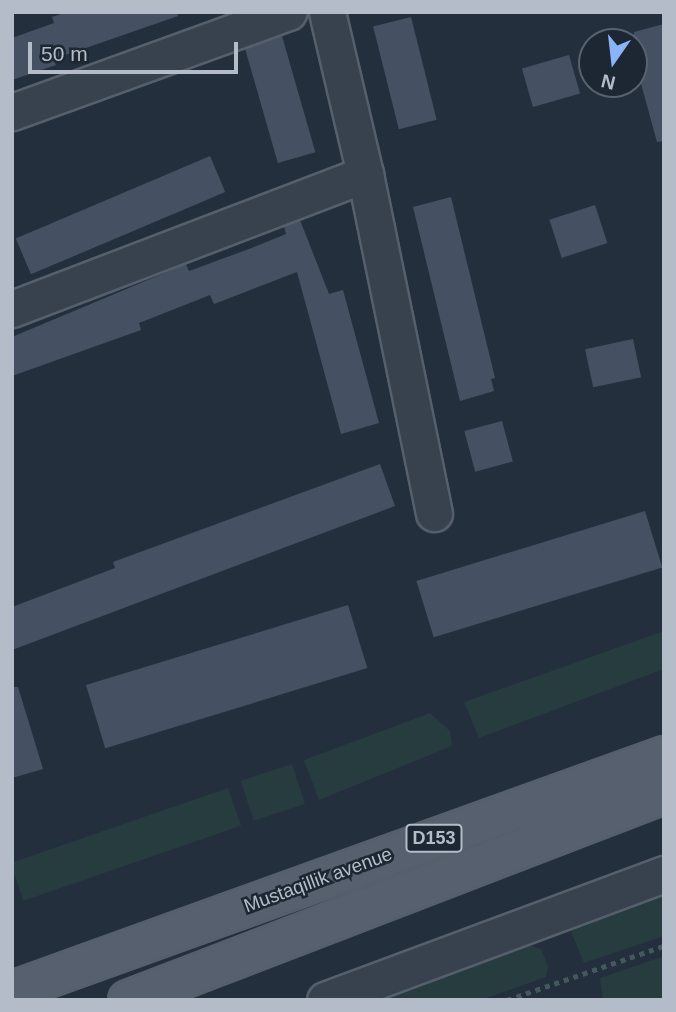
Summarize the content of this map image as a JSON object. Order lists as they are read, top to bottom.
{
  "streets": {
    "main road": ["D153", "Mustaqillik avenue"]
  },
  "scale_bar": "50 m",
  "north": "bottom"
}
